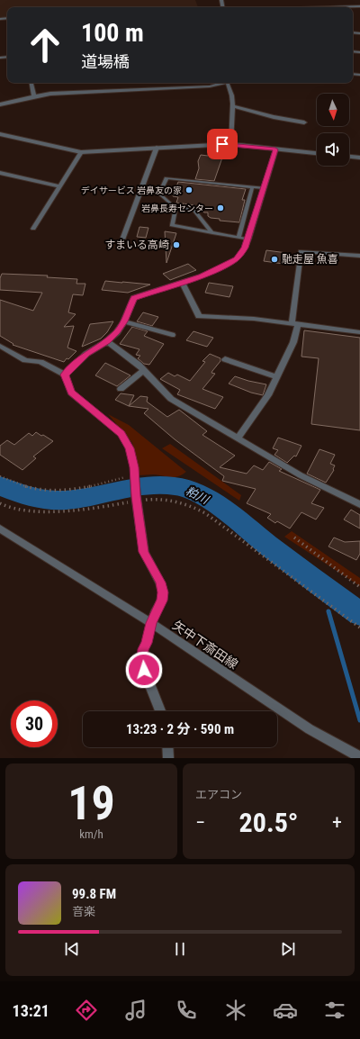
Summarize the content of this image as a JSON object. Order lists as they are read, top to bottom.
{
  "streets": {
    "street": ["矢中下斎田線"]
  },
  "water": ["粕川"],
  "places": [
    "デイサービス 岩鼻友の家",
    "岩鼻長寿センター",
    "すまいる高崎",
    "馳走屋 魚喜"
  ],
  "north": "bottom",
  "page": {
    "turn": ["100 m", "道場橋"],
    "limit": "30",
    "trip": "13:23 · 2 分 · 590 m",
    "tile": [
      ["19", "km/h"],
      "エアコン"
    ],
    "heat": ["−", "20.5°", "+"],
    "song": ["99.8 FM", "音楽"],
    "tabs": "13:21"
  }
}
